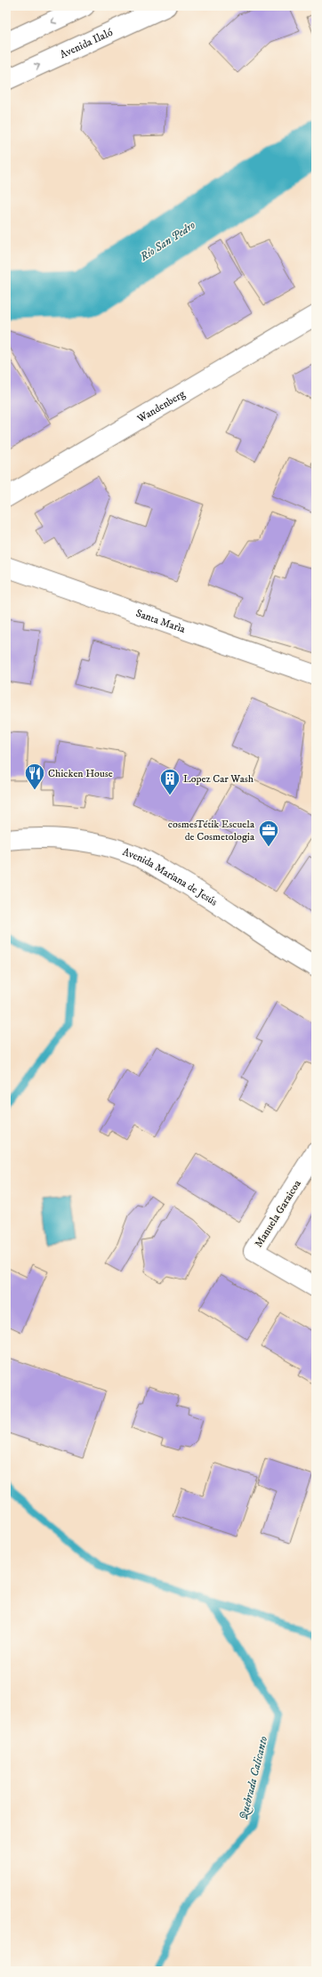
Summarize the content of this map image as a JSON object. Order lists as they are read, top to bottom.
{
  "streets": {
    "street": [
      "Avenida Ilaló",
      "Wandenberg",
      "Santa Marìa",
      "Avenida Mariana de Jesús",
      "Manuela Garaicoa"
    ]
  },
  "water": ["Río San Pedro", "Quebrada Calicanto"],
  "places": {
    "restaurant": ["Chicken House"],
    "building": ["Lopez Car Wash"],
    "office": ["cosmesTétik Escuela de Cosmetologia"]
  }
}
